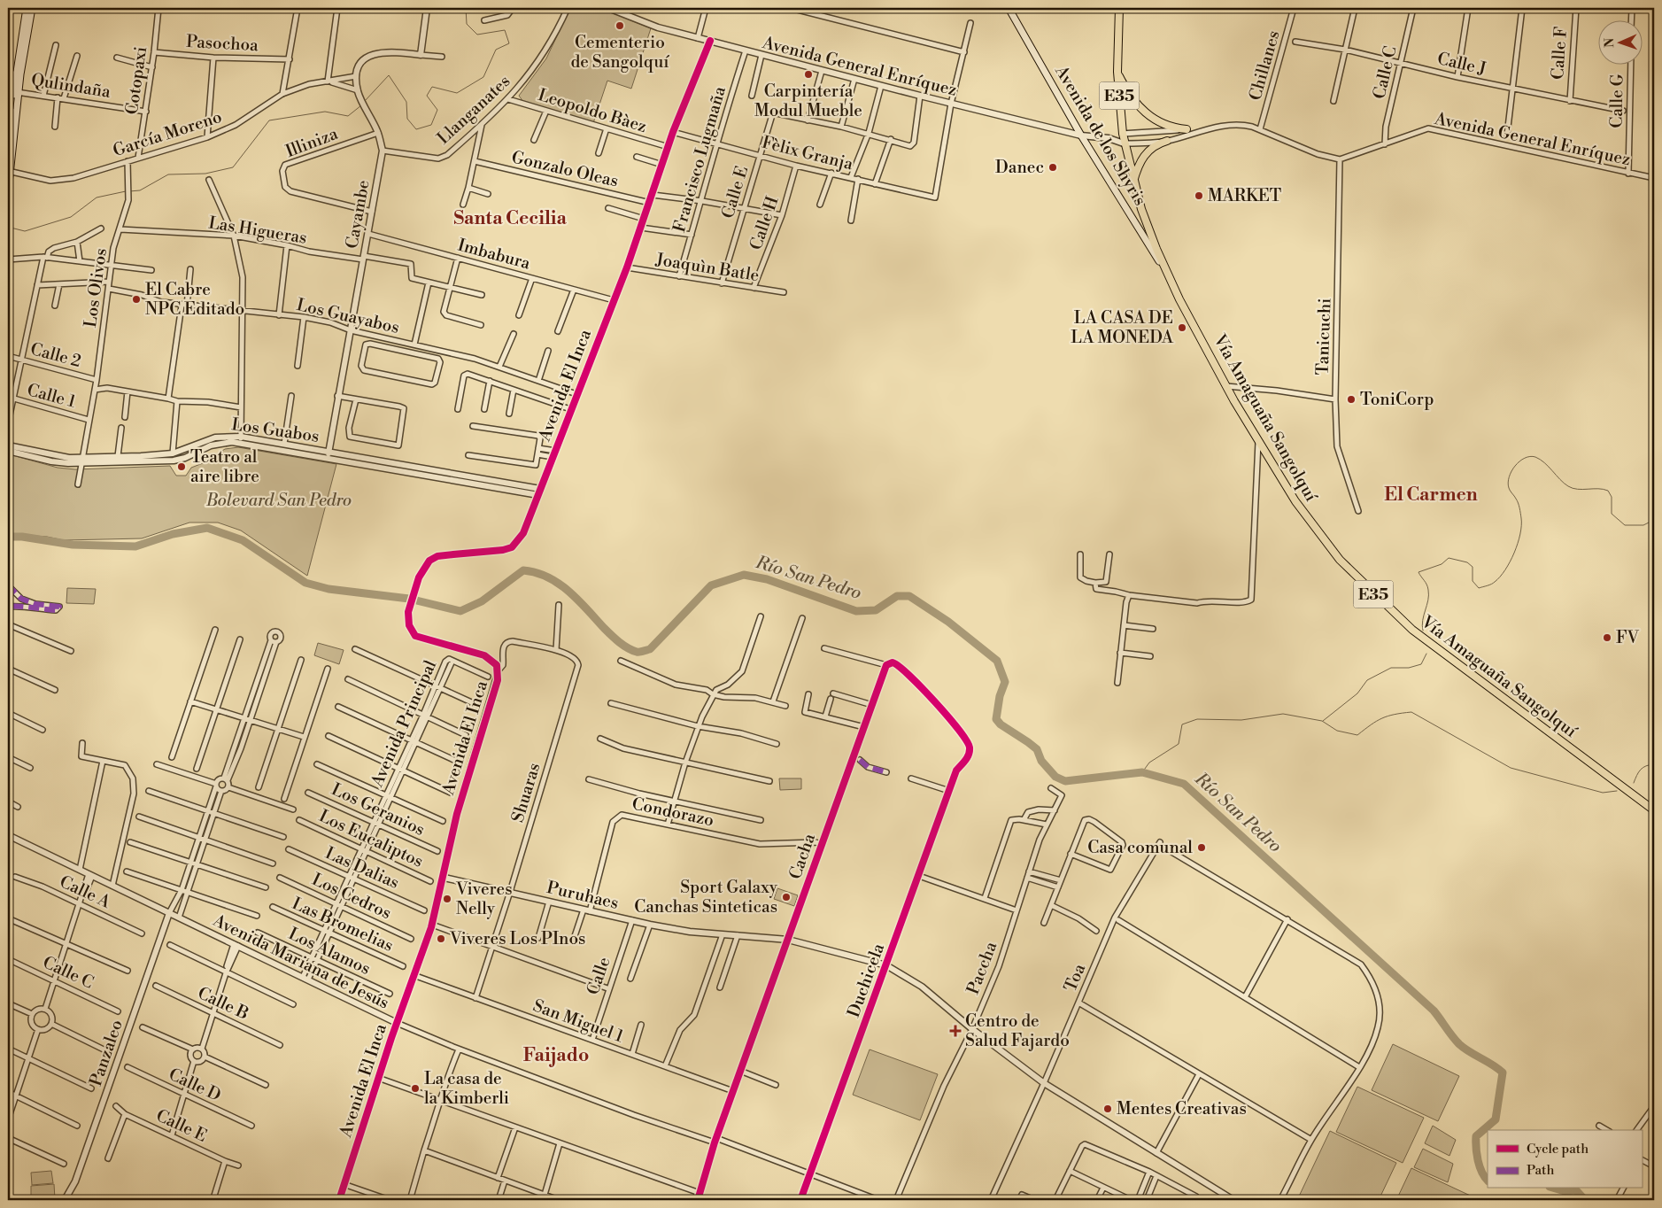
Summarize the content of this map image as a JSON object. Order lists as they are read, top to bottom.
{
  "streets": {
    "highway": ["E35", "Vía Amaguaña Sangolquí"],
    "main road": ["Avenida de los Shyris"],
    "street": [
      "Pasochoa",
      "Calle F",
      "Calle J",
      "Chillanes",
      "Avenida General Enríquez",
      "Calle C",
      "Cotopaxi",
      "Qulindaña",
      "Calle G",
      "Llanganates",
      "Leopoldo Bàez",
      "García Moreno",
      "Illiniza",
      "Fèlix Granja",
      "Francisco Lugmaña",
      "Gonzalo Oleas",
      "Calle E",
      "Cayambe",
      "Calle H",
      "Las Higueras",
      "Imbabura",
      "Joaquìn Batle",
      "Los Olivos",
      "Los Guayabos",
      "Tanicuchi",
      "Calle 2",
      "Avenida El Inca",
      "Calle 1",
      "Los Guabos",
      "Avenida Principal",
      "Shuaras",
      "Los Geranios",
      "Condorazo",
      "Los Eucaliptos",
      "Cacha",
      "Las Dalias",
      "Calle A",
      "Puruhaes",
      "Los Cedros",
      "Las Bromelias",
      "Los Alamos",
      "Avenida Mariana de Jesús",
      "Paccha",
      "Calle",
      "Toa",
      "Duchicela",
      "Calle B",
      "San Miguel 1",
      "Panzaleo",
      "Calle D"
    ]
  },
  "crossings": [
    ["Pasochoa", "Cotopaxi"],
    ["Calle F", "Calle J"],
    ["Calle J", "Calle C"],
    ["Chillanes", "Avenida General Enríquez"],
    ["Avenida General Enríquez", "Calle C"],
    ["Avenida General Enríquez", "E35"],
    ["Avenida General Enríquez", "Calle G"],
    ["Avenida General Enríquez", "Avenida de los Shyris"],
    ["Avenida General Enríquez", "Fèlix Granja"],
    ["Avenida General Enríquez", "Francisco Lugmaña"],
    ["Avenida General Enríquez", "Tanicuchi"],
    ["Avenida General Enríquez", "Avenida El Inca"],
    ["Cotopaxi", "Qulindaña"],
    ["Cotopaxi", "García Moreno"],
    ["E35", "Vía Amaguaña Sangolquí"],
    ["Llanganates", "Leopoldo Bàez"],
    ["Llanganates", "Cayambe"],
    ["Leopoldo Bàez", "Avenida El Inca"],
    ["García Moreno", "Cayambe"],
    ["García Moreno", "Los Olivos"],
    ["Avenida de los Shyris", "Vía Amaguaña Sangolquí"],
    ["Illiniza", "Cayambe"],
    ["Fèlix Granja", "Francisco Lugmaña"],
    ["Fèlix Granja", "Calle E"],
    ["Fèlix Granja", "Calle H"],
    ["Fèlix Granja", "Avenida El Inca"],
    ["Francisco Lugmaña", "Joaquìn Batle"],
    ["Gonzalo Oleas", "Avenida El Inca"],
    ["Calle E", "Joaquìn Batle"],
    ["Cayambe", "Las Higueras"],
    ["Cayambe", "Imbabura"],
    ["Cayambe", "Los Guayabos"],
    ["Cayambe", "Los Guabos"],
    ["Calle H", "Joaquìn Batle"],
    ["Las Higueras", "Los Olivos"],
    ["Imbabura", "Avenida El Inca"],
    ["Joaquìn Batle", "Avenida El Inca"],
    ["Los Olivos", "Los Guayabos"],
    ["Los Olivos", "Calle 2"],
    ["Los Olivos", "Calle 1"],
    ["Los Olivos", "Los Guabos"],
    ["Los Guayabos", "Avenida El Inca"],
    ["Avenida El Inca", "Los Guabos"],
    ["Avenida El Inca", "Shuaras"],
    ["Avenida El Inca", "Puruhaes"],
    ["Avenida El Inca", "Avenida Mariana de Jesús"],
    ["Avenida El Inca", "San Miguel 1"],
    ["Avenida Principal", "Los Geranios"],
    ["Avenida Principal", "Los Eucaliptos"],
    ["Avenida Principal", "Las Dalias"],
    ["Avenida Principal", "Los Cedros"],
    ["Avenida Principal", "Las Bromelias"],
    ["Avenida Principal", "Los Alamos"],
    ["Avenida Principal", "Avenida Mariana de Jesús"],
    ["Shuaras", "Puruhaes"],
    ["Shuaras", "San Miguel 1"],
    ["Condorazo", "Cacha"],
    ["Condorazo", "Puruhaes"],
    ["Cacha", "Puruhaes"],
    ["Cacha", "Avenida Mariana de Jesús"],
    ["Cacha", "Duchicela"],
    ["Cacha", "San Miguel 1"],
    ["Puruhaes", "Paccha"],
    ["Puruhaes", "Calle"],
    ["Puruhaes", "Toa"],
    ["Puruhaes", "Duchicela"],
    ["Avenida Mariana de Jesús", "Duchicela"],
    ["Avenida Mariana de Jesús", "Panzaleo"],
    ["Calle", "San Miguel 1"]
  ],
  "districts": ["Santa Cecilia", "El Carmen", "Faijado"],
  "water": ["Río San Pedro"],
  "parks": ["Bolevard San Pedro"],
  "places": {
    "other": [
      "Cementerio de Sangolquí",
      "Carpintería Modul Mueble",
      "Danec",
      "MARKET",
      "El Cabre NPC Editado",
      "LA CASA DE LA MONEDA",
      "ToniCorp",
      "Teatro al aire libre",
      "FV",
      "Casa comunal",
      "Sport Galaxy Canchas Sinteticas",
      "Viveres Nelly",
      "Viveres Los PInos",
      "La casa de la Kimberli",
      "Mentes Creativas"
    ],
    "health": ["Centro de Salud Fajardo"]
  },
  "legend": ["Cycle path", "Path"],
  "north": "left"
}
